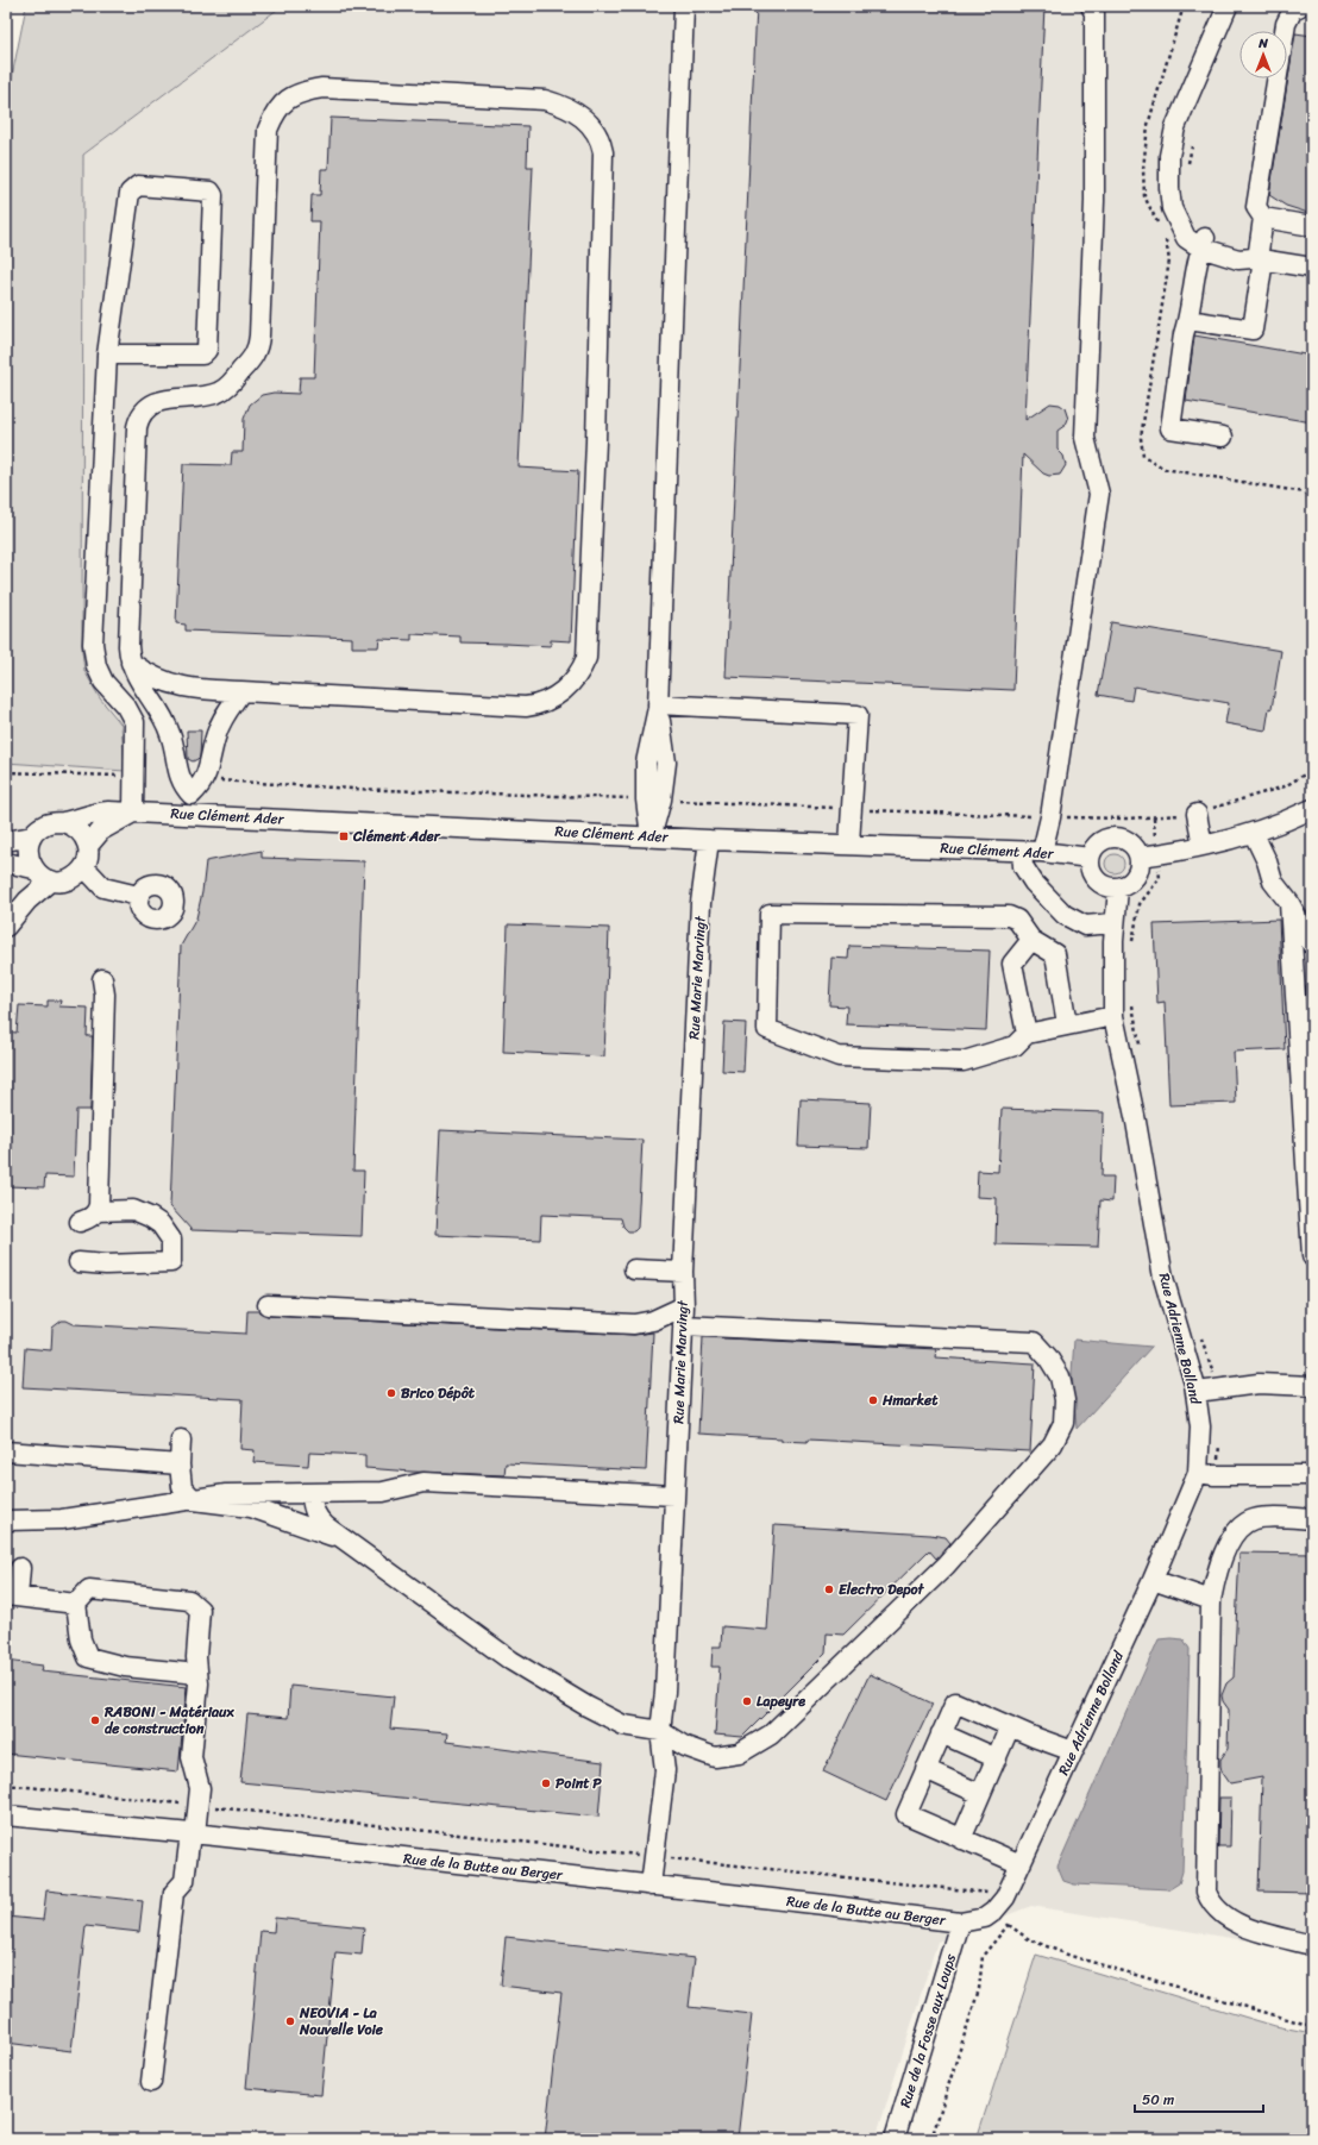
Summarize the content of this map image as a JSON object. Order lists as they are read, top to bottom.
{
  "streets": {
    "street": [
      "Rue Clément Ader",
      "Rue Marie Marvingt",
      "Rue Adrienne Bolland",
      "Rue de la Butte au Berger",
      "Rue de la Fosse aux Loups"
    ]
  },
  "crossings": [
    ["Rue Clément Ader", "Rue Marie Marvingt"],
    ["Rue Clément Ader", "Rue Adrienne Bolland"],
    ["Rue Marie Marvingt", "Rue de la Butte au Berger"],
    ["Rue Adrienne Bolland", "Rue de la Butte au Berger"],
    ["Rue Adrienne Bolland", "Rue de la Fosse aux Loups"],
    ["Rue de la Butte au Berger", "Rue de la Fosse aux Loups"]
  ],
  "places": {
    "transit": ["Clément Ader"],
    "other": [
      "Brico Dépôt",
      "Hmarket",
      "Electro Depot",
      "Lapeyre",
      "RABONI - Matériaux de construction",
      "Point P",
      "NEOVIA - La Nouvelle Voie"
    ]
  },
  "scale_bar": "50 m",
  "north": "top"
}
